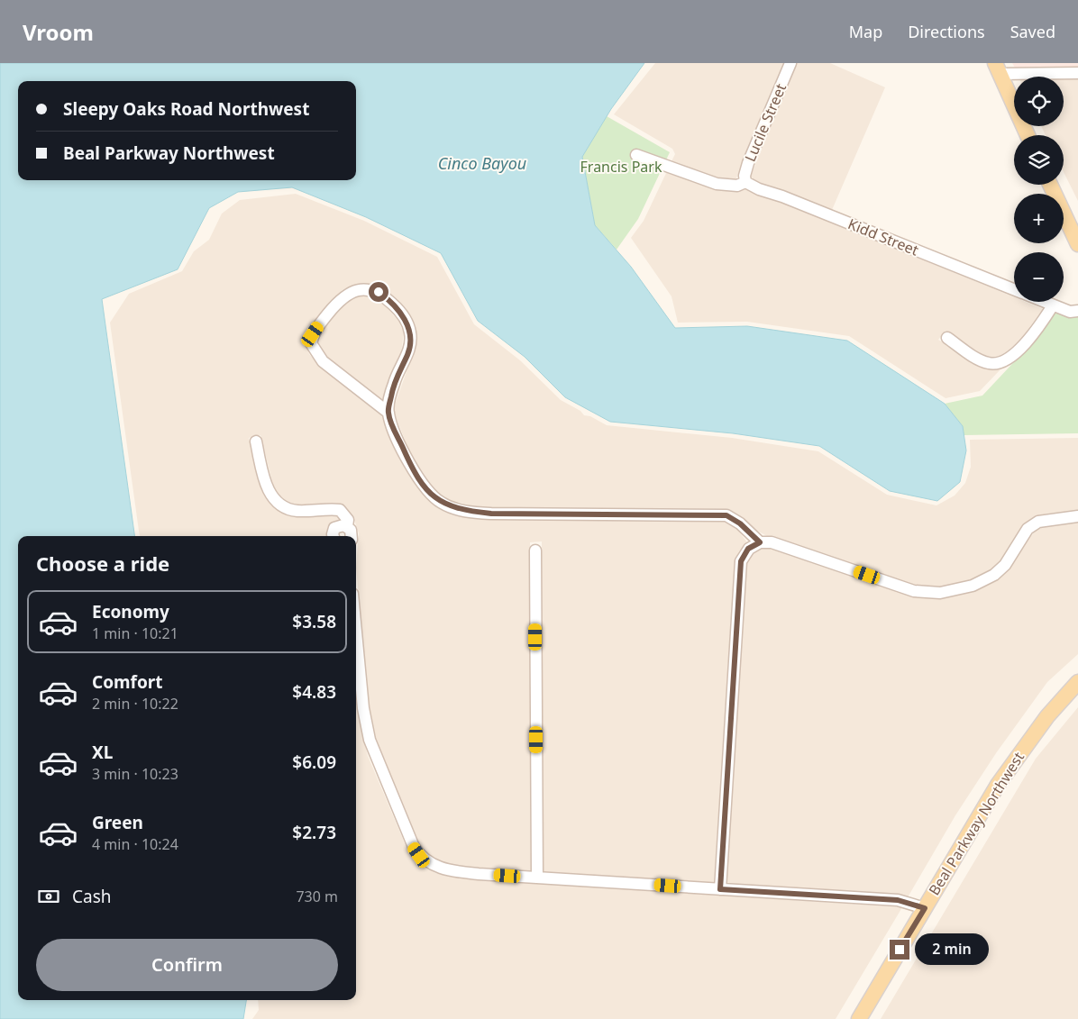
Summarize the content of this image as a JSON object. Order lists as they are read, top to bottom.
{
  "streets": {
    "main road": ["Beal Parkway Northwest"],
    "street": ["Lucile Street", "Kidd Street"]
  },
  "crossings": [
    ["Lucile Street", "Kidd Street"]
  ],
  "water": ["Cinco Bayou"],
  "parks": ["Francis Park"],
  "page": {
    "header": "Vroom",
    "nav": ["Map", "Directions", "Saved"],
    "map_buttons": ["+", "−"],
    "banner": ["Sleepy Oaks Road Northwest", "Beal Parkway Northwest"],
    "heading": "Choose a ride",
    "list": [
      {
        "name": "Economy",
        "note": "1 min · 10:21",
        "value": "$3.58"
      },
      {
        "name": "Comfort",
        "note": "2 min · 10:22",
        "value": "$4.83"
      },
      {
        "name": "XL",
        "note": "3 min · 10:23",
        "value": "$6.09"
      },
      {
        "name": "Green",
        "note": "4 min · 10:24",
        "value": "$2.73"
      }
    ],
    "pay": ["Cash", "730 m"],
    "buttons": "Confirm",
    "bubble": "2 min"
  }
}
